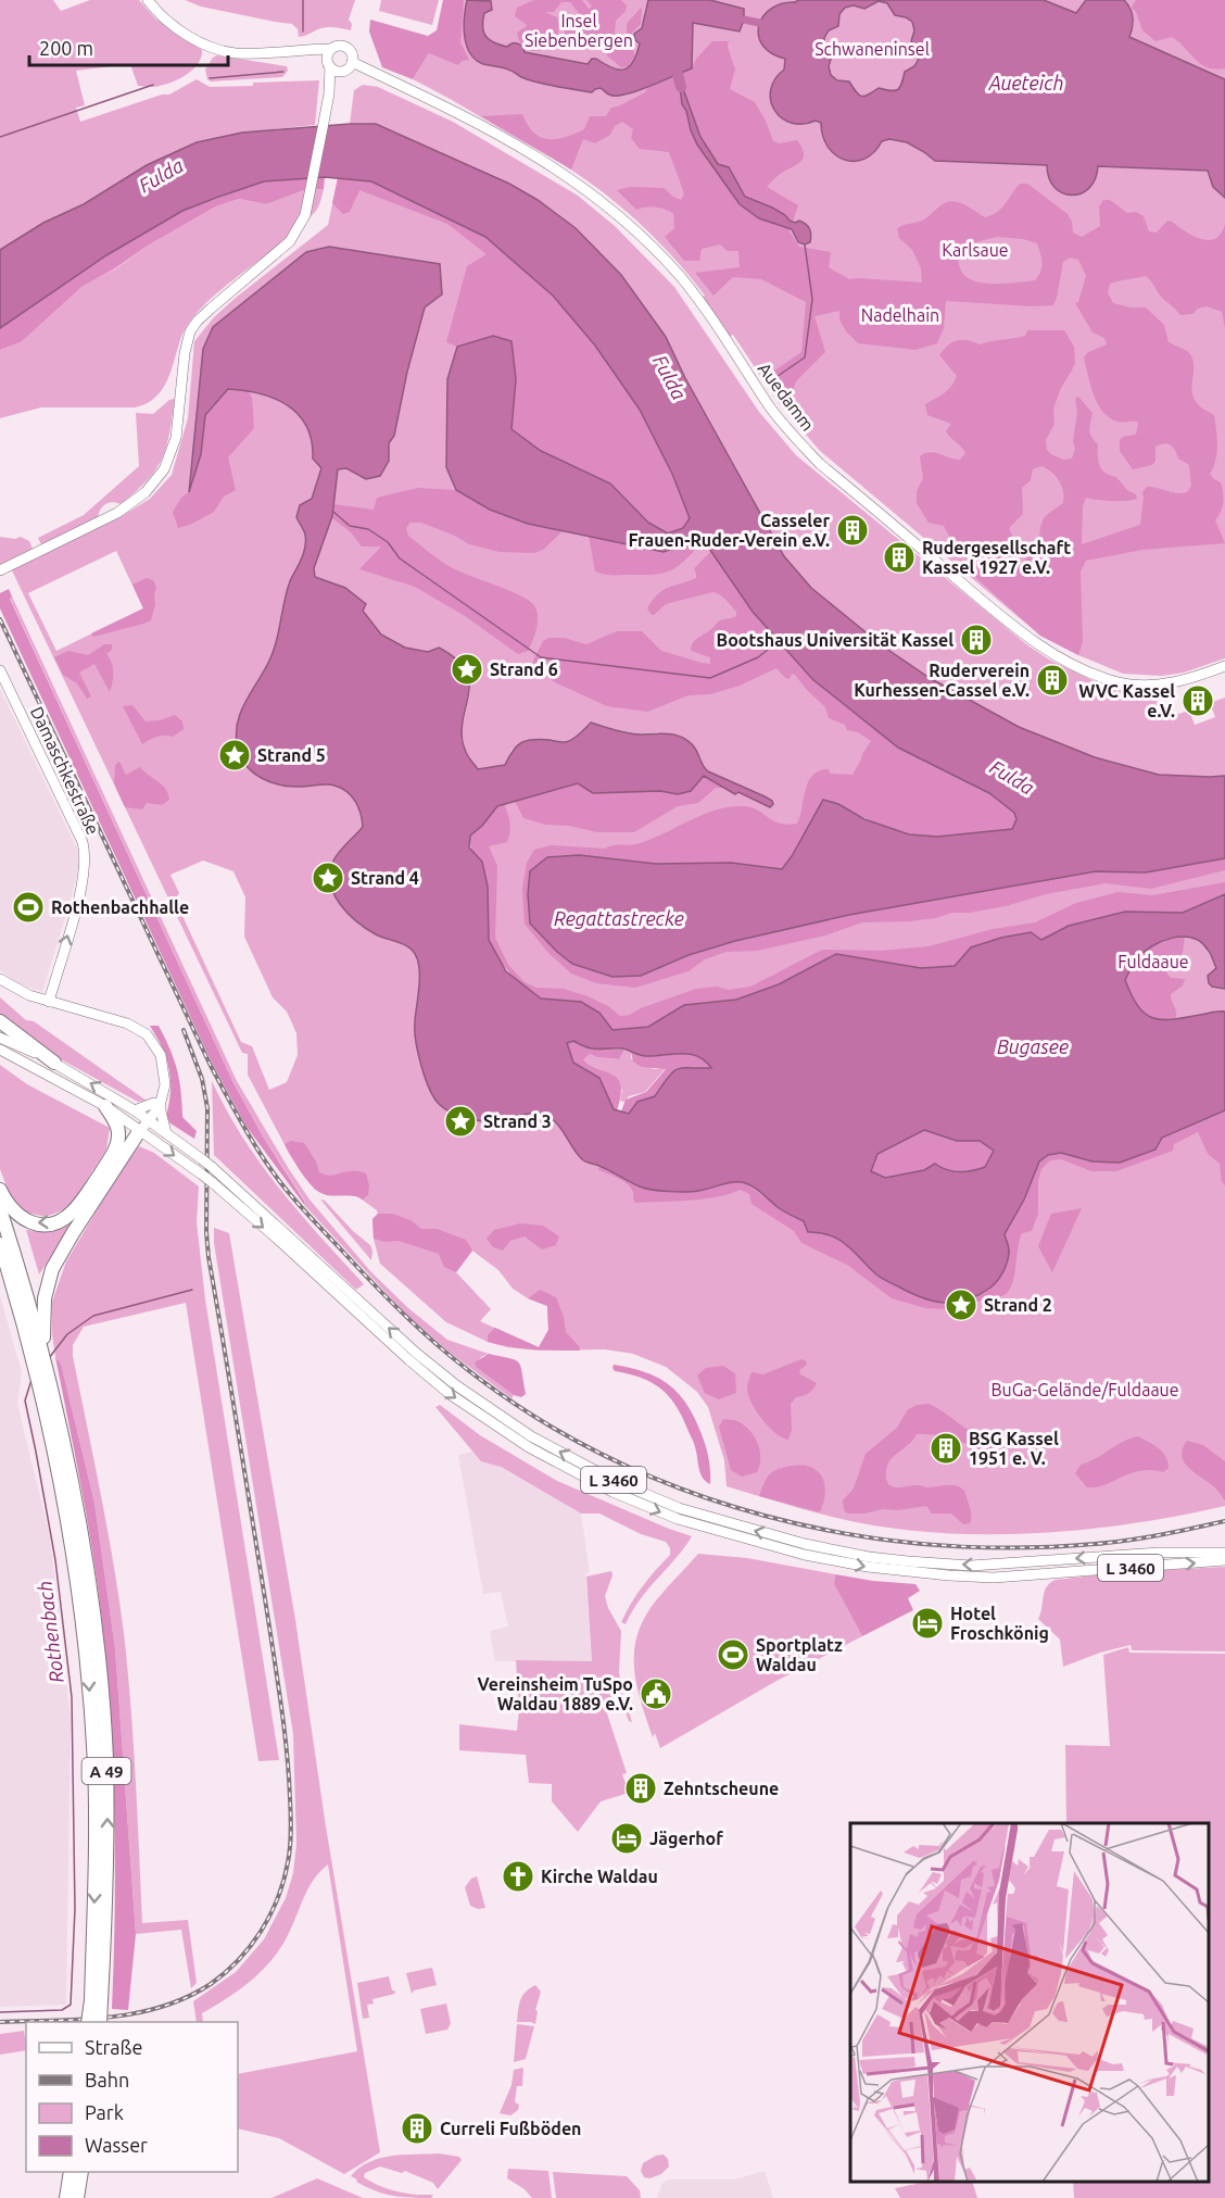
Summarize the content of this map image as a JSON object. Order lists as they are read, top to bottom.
{
  "streets": {
    "highway": ["A 49"],
    "main road": ["Auedamm", "Damaschkestraße", "L 3460"]
  },
  "one_way": ["Damaschkestraße"],
  "water": [
    "Aueteich",
    "Fulda",
    "Regattastrecke",
    "Bugasee",
    "Rothenbach"
  ],
  "parks": [
    "Insel Siebenbergen",
    "Schwaneninsel",
    "Karlsaue",
    "Nadelhain",
    "Fuldaaue",
    "BuGa-Gelände/Fuldaaue"
  ],
  "places": {
    "building": [
      "Casseler Frauen-Ruder-Verein e.V.",
      "Rudergesellschaft Kassel 1927 e.V.",
      "Bootshaus Universität Kassel",
      "Ruderverein Kurhessen-Cassel e.V.",
      "WVC Kassel e.V.",
      "BSG Kassel 1951 e. V.",
      "Zehntscheune",
      "Curreli Fußböden"
    ],
    "place": [
      "Strand 6",
      "Strand 5",
      "Strand 4",
      "Strand 3",
      "Strand 2"
    ],
    "sports": ["Rothenbachhalle", "Sportplatz Waldau"],
    "hotel": ["Hotel Froschkönig", "Jägerhof"],
    "public building": ["Vereinsheim TuSpo Waldau 1889 e.V."],
    "church": ["Kirche Waldau"]
  },
  "legend": [
    "Straße",
    "Bahn",
    "Park",
    "Wasser"
  ],
  "scale_bar": "200 m"
}
